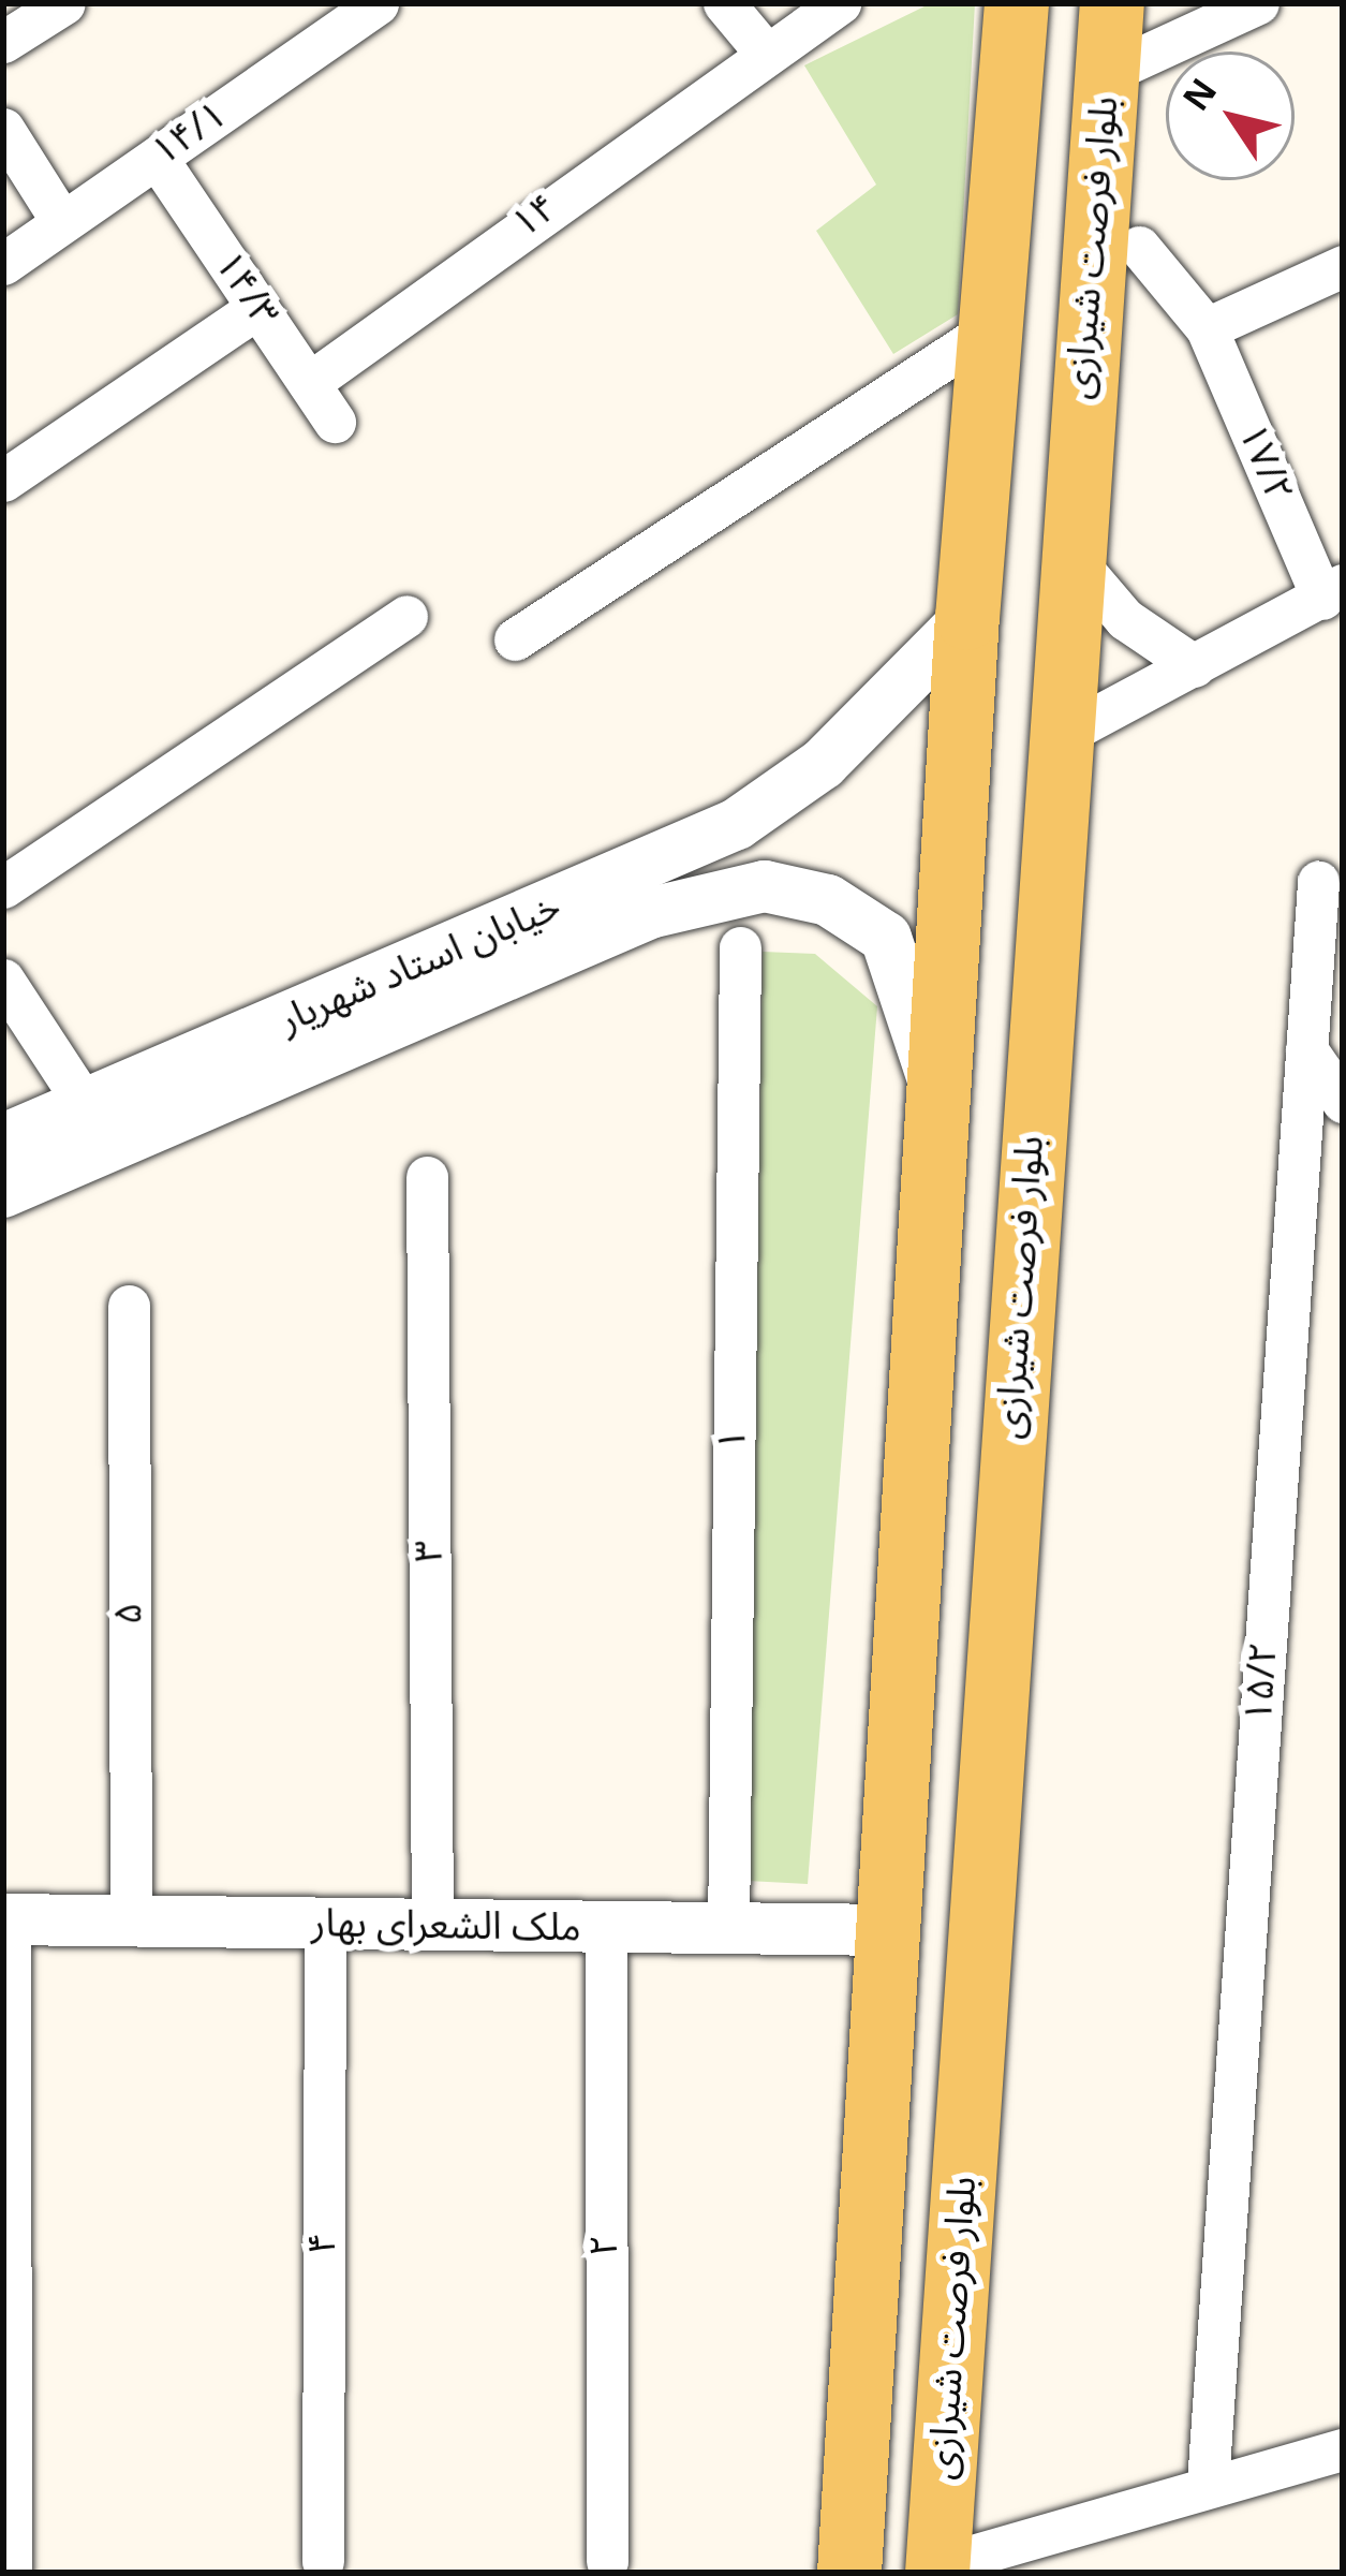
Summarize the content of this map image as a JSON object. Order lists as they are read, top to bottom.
{
  "streets": {
    "main road": ["بلوار فرصت شیرازی"],
    "street": [
      "۱۴/۱",
      "۱۴",
      "۱۴/۳",
      "۱۷/۲",
      "خیابان استاد شهریار",
      "۱",
      "۳",
      "۵",
      "۱۵/۲",
      "ملک الشعرای بهار",
      "۴",
      "۲"
    ]
  },
  "crossings": [
    ["۱۴/۱", "۱۴/۳"],
    ["۱۴", "۱۴/۳"],
    ["۱", "ملک الشعرای بهار"],
    ["۳", "ملک الشعرای بهار"],
    ["۵", "ملک الشعرای بهار"],
    ["ملک الشعرای بهار", "۴"],
    ["ملک الشعرای بهار", "۲"]
  ],
  "north": "top left"
}
